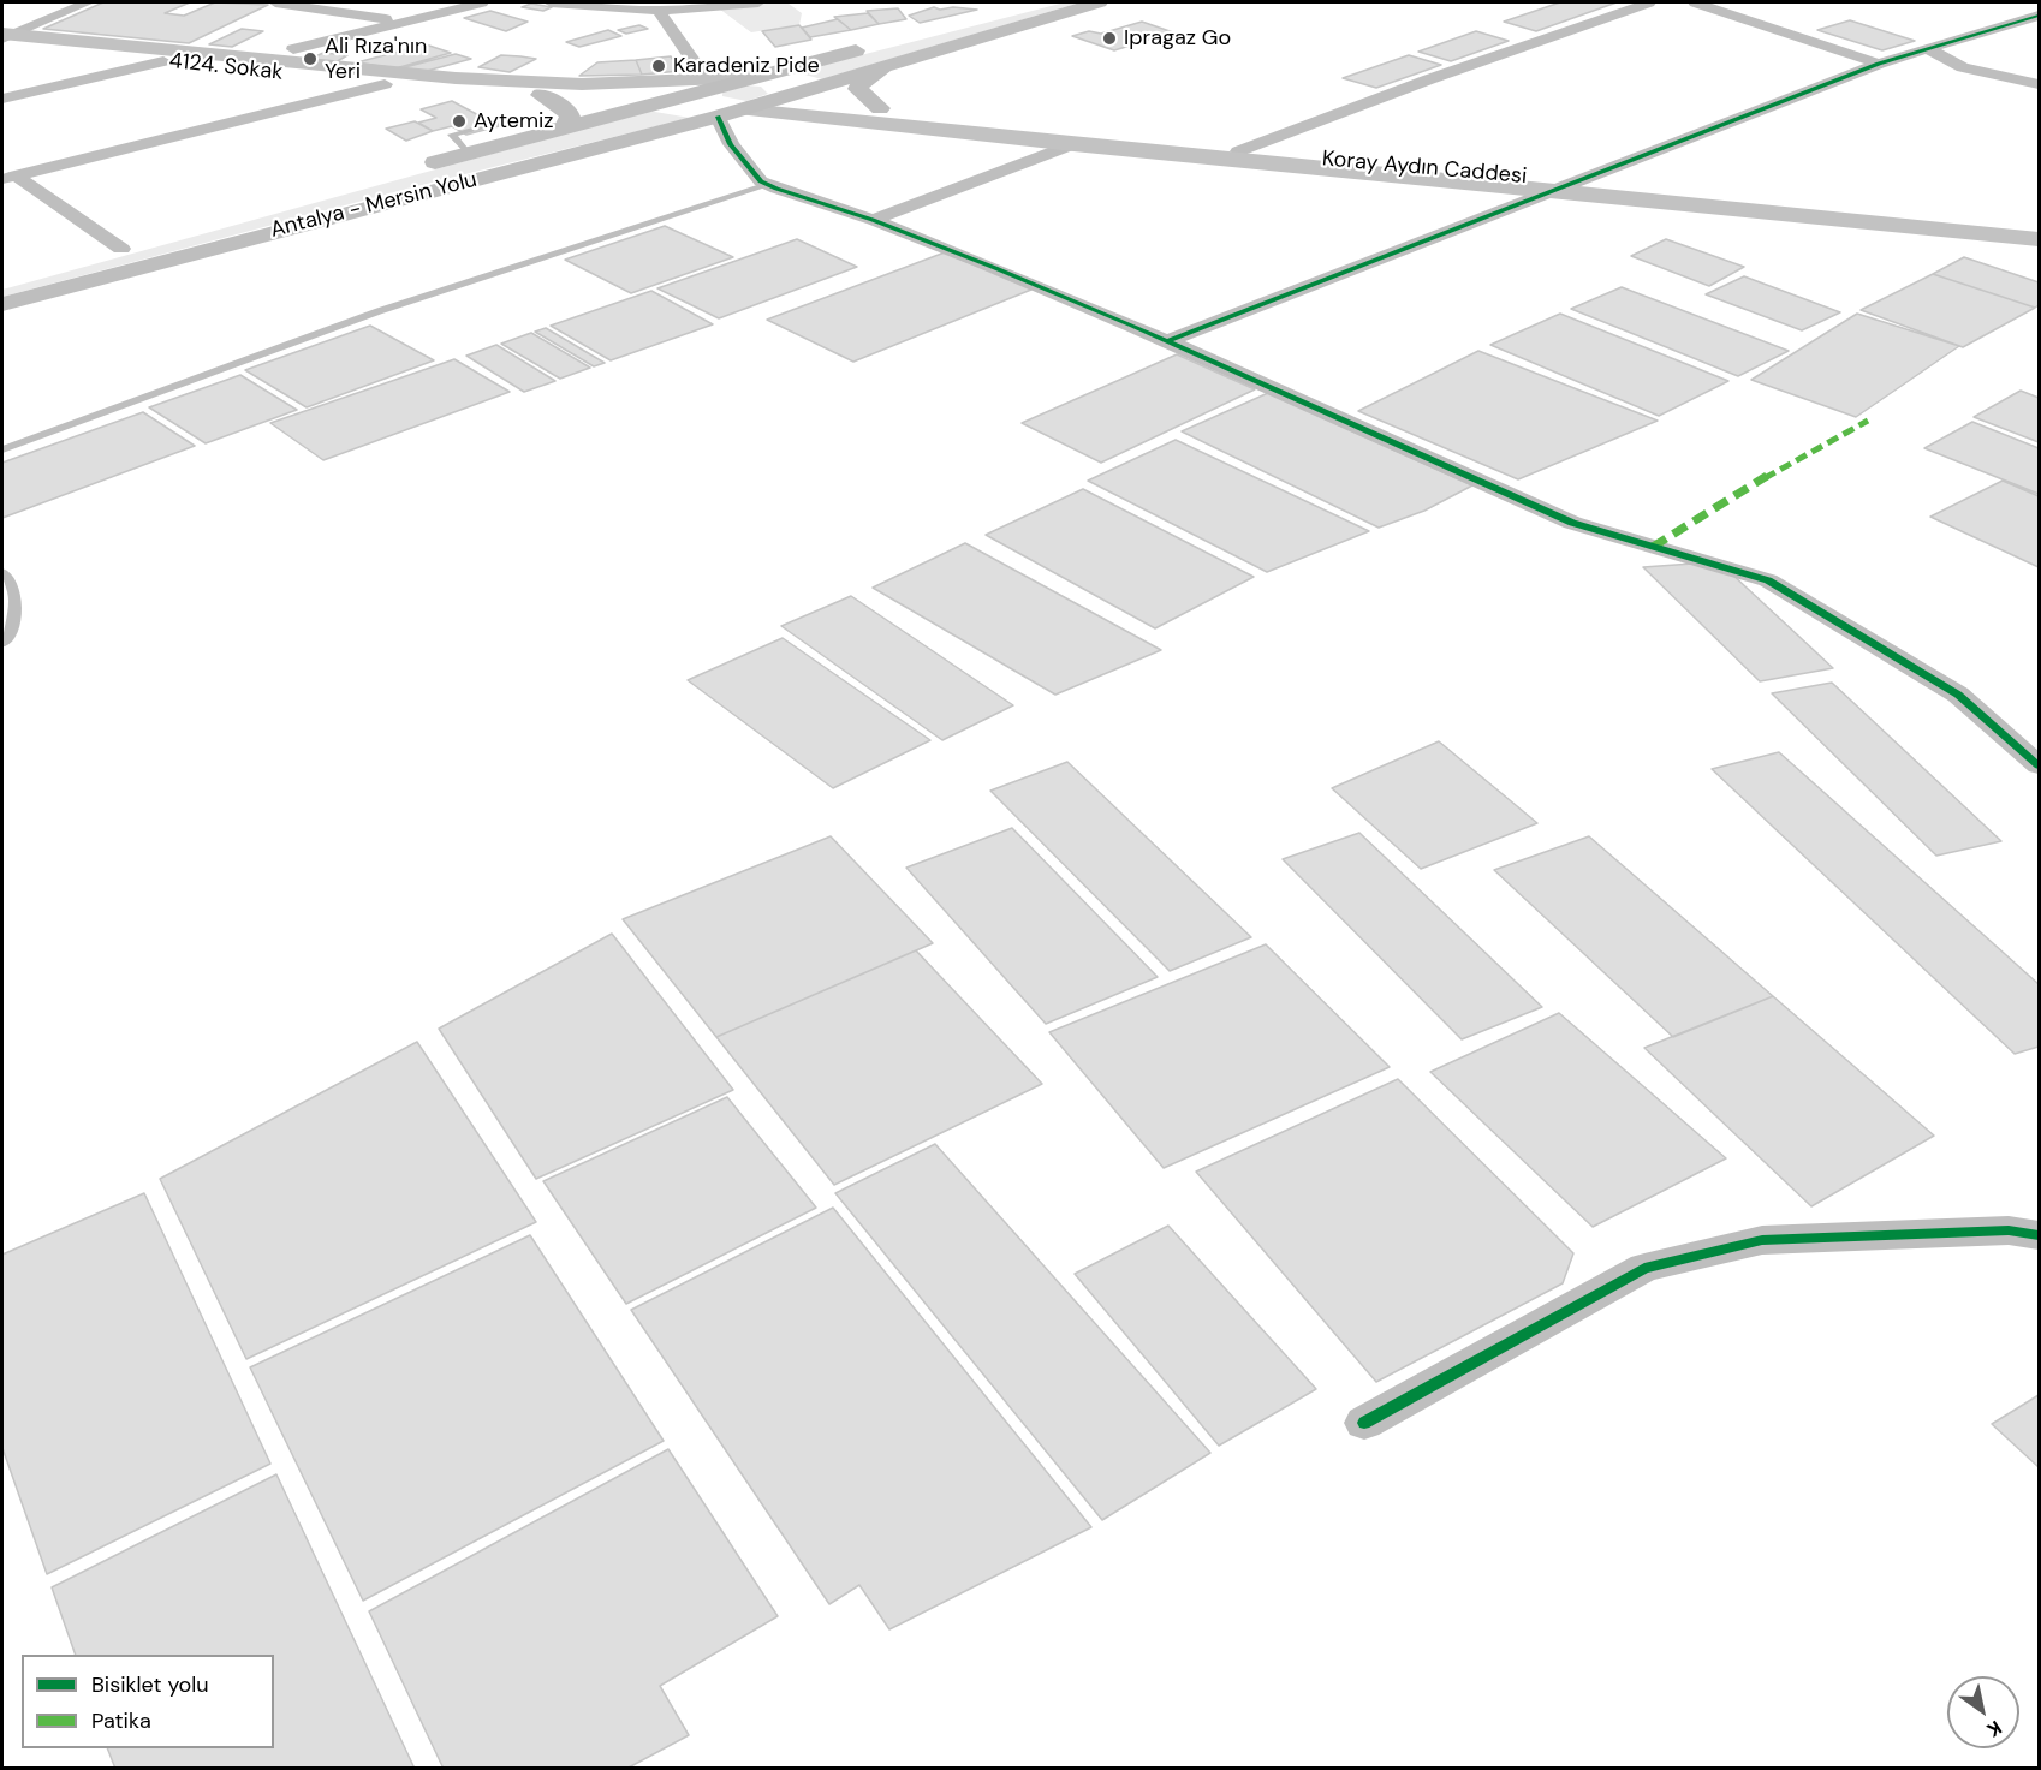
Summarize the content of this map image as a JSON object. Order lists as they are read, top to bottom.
{
  "streets": {
    "highway": ["Antalya - Mersin Yolu"],
    "main road": ["4124. Sokak", "Koray Aydın Caddesi"]
  },
  "crossings": [
    ["4124. Sokak", "Antalya - Mersin Yolu"],
    ["Koray Aydın Caddesi", "Antalya - Mersin Yolu"]
  ],
  "places": [
    "Ipragaz Go",
    "Ali Rıza'nın Yeri",
    "Karadeniz Pide",
    "Aytemiz"
  ],
  "legend": ["Bisiklet yolu", "Patika"],
  "north": "bottom right"
}
